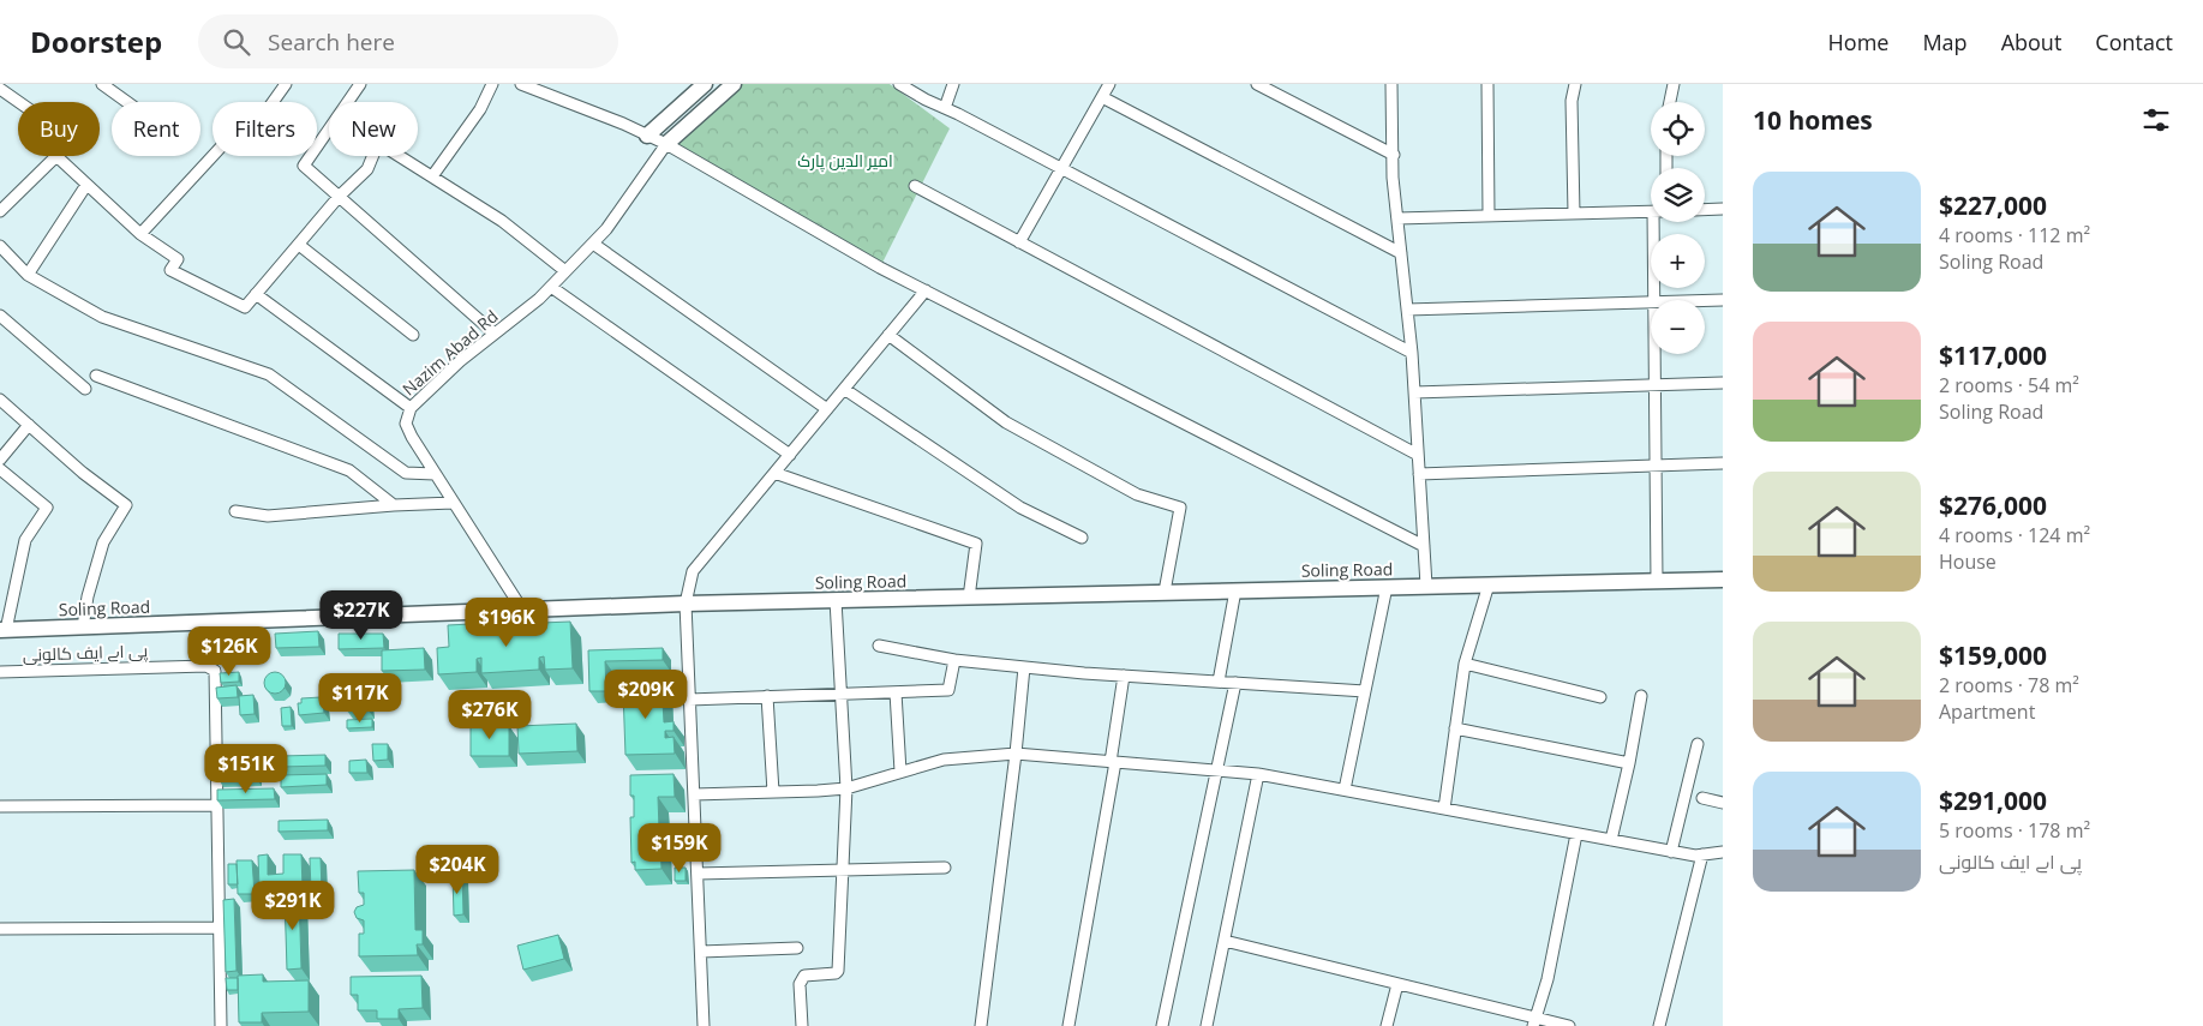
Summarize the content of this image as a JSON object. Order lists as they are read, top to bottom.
{
  "streets": {
    "street": ["Nazim Abad Rd", "Soling Road", "پی اے ایف کالونی"]
  },
  "crossings": [
    ["Nazim Abad Rd", "Soling Road"]
  ],
  "parks": ["امیر الدین پارک"],
  "page": {
    "header": "Doorstep",
    "search": "Search here",
    "nav": [
      "Home",
      "Map",
      "About",
      "Contact"
    ],
    "heading": "10 homes",
    "map_buttons": ["+", "−"],
    "chip": [
      "Buy",
      "Rent",
      "Filters",
      "New"
    ],
    "list": [
      {
        "name": "$227,000",
        "note": "4 rooms · 112 m² · Soling Road"
      },
      {
        "name": "$117,000",
        "note": "2 rooms · 54 m² · Soling Road"
      },
      {
        "name": "$276,000",
        "note": "4 rooms · 124 m² · House"
      },
      {
        "name": "$159,000",
        "note": "2 rooms · 78 m² · Apartment"
      },
      {
        "name": "$291,000",
        "note": "5 rooms · 178 m² · پی اے ایف کالونی"
      }
    ],
    "price": [
      "$227K",
      "$196K",
      "$126K",
      "$209K",
      "$117K",
      "$276K",
      "$151K",
      "$159K",
      "$204K",
      "$291K"
    ]
  }
}
